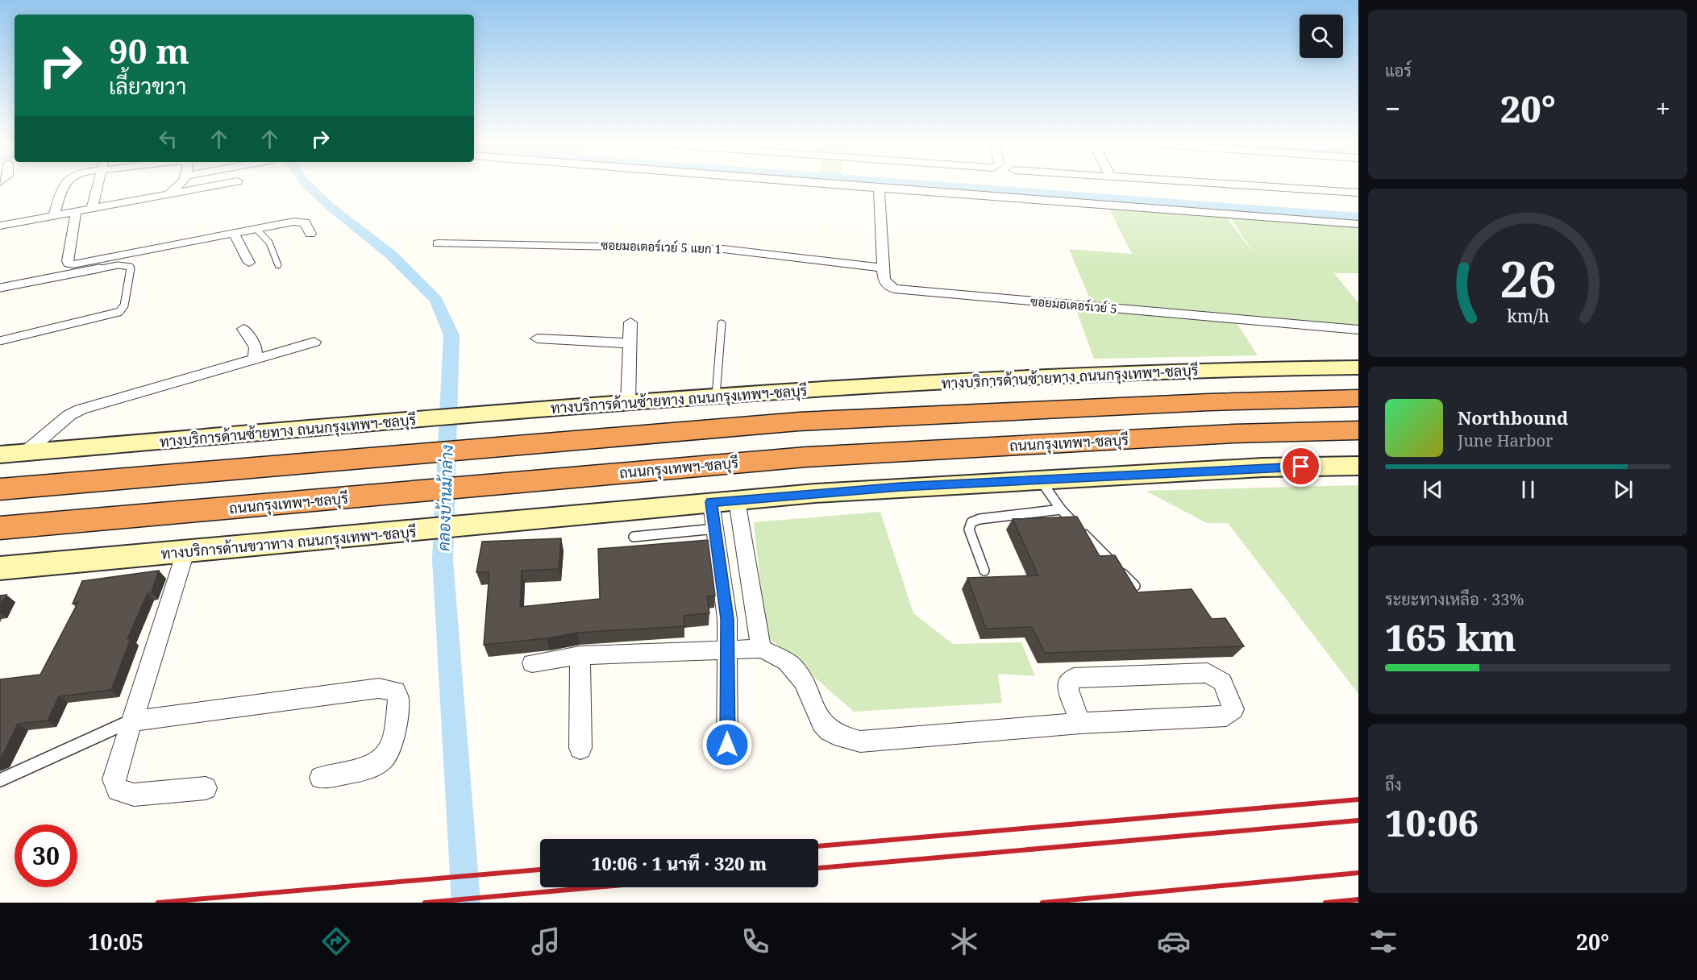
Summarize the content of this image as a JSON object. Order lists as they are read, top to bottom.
{
  "streets": {
    "highway": ["ถนนกรุงเทพฯ-ชลบุรี"],
    "main road": ["ทางบริการด้านซ้ายทาง ถนนกรุงเทพฯ-ชลบุรี", "ทางบริการด้านขวาทาง ถนนกรุงเทพฯ-ชลบุรี"],
    "street": ["ซอยมอเตอร์เวย์ 5 แยก 1", "ซอยมอเตอร์เวย์ 5"]
  },
  "crossings": [
    ["ซอยมอเตอร์เวย์ 5 แยก 1", "ซอยมอเตอร์เวย์ 5"]
  ],
  "water": ["คลองบ้านม้าล่าง"],
  "page": {
    "tile": [
      "แอร์",
      ["ระยะทางเหลือ · 33%", "165 km"],
      ["ถึง", "10:06"]
    ],
    "turn": ["90 m", "เลี้ยวขวา"],
    "heat": ["−", "20°", "+"],
    "song": ["Northbound", "June Harbor"],
    "limit": "30",
    "trip": "10:06 · 1 นาที · 320 m",
    "tabs": ["10:05", "20°"],
    "gauge": ["26", "km/h"]
  }
}
